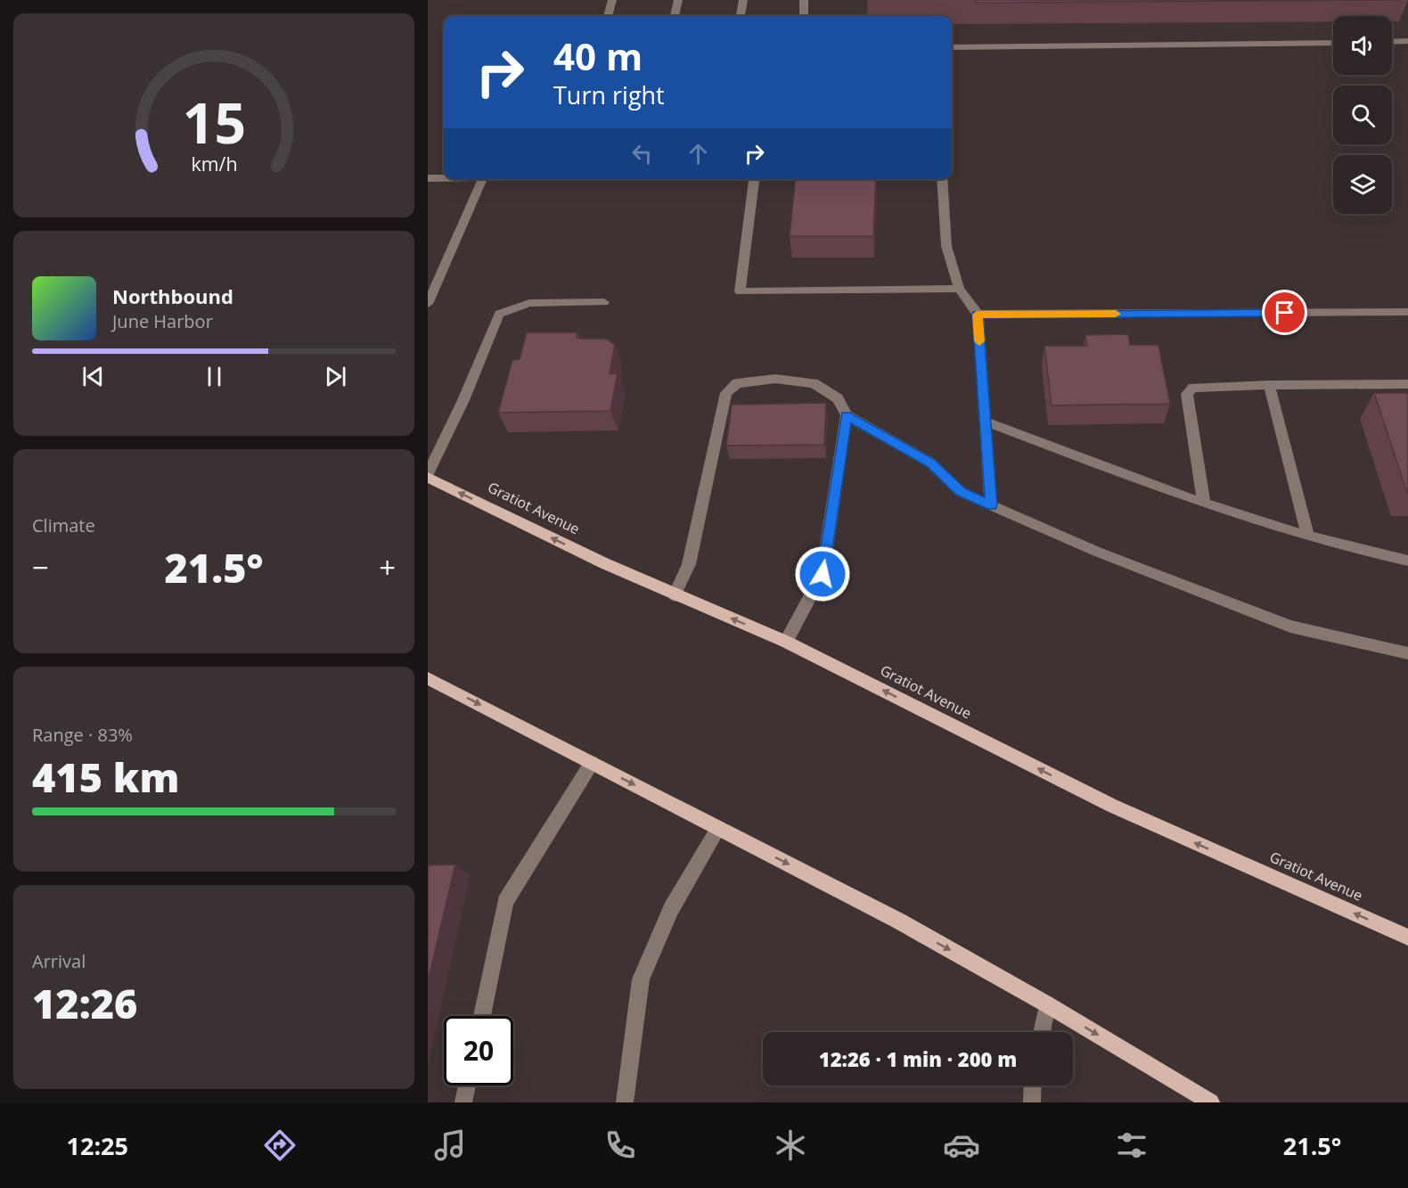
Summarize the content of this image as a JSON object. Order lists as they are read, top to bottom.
{
  "streets": {
    "main road": ["Gratiot Avenue"]
  },
  "one_way": ["Gratiot Avenue"],
  "page": {
    "turn": ["40 m", "Turn right"],
    "song": ["Northbound", "June Harbor"],
    "tile": [
      "Climate",
      ["Range · 83%", "415 km"],
      ["Arrival", "12:26"]
    ],
    "heat": ["−", "21.5°", "+"],
    "limit": "20",
    "trip": "12:26 · 1 min · 200 m",
    "tabs": ["12:25", "21.5°"],
    "gauge": ["15", "km/h"]
  }
}
